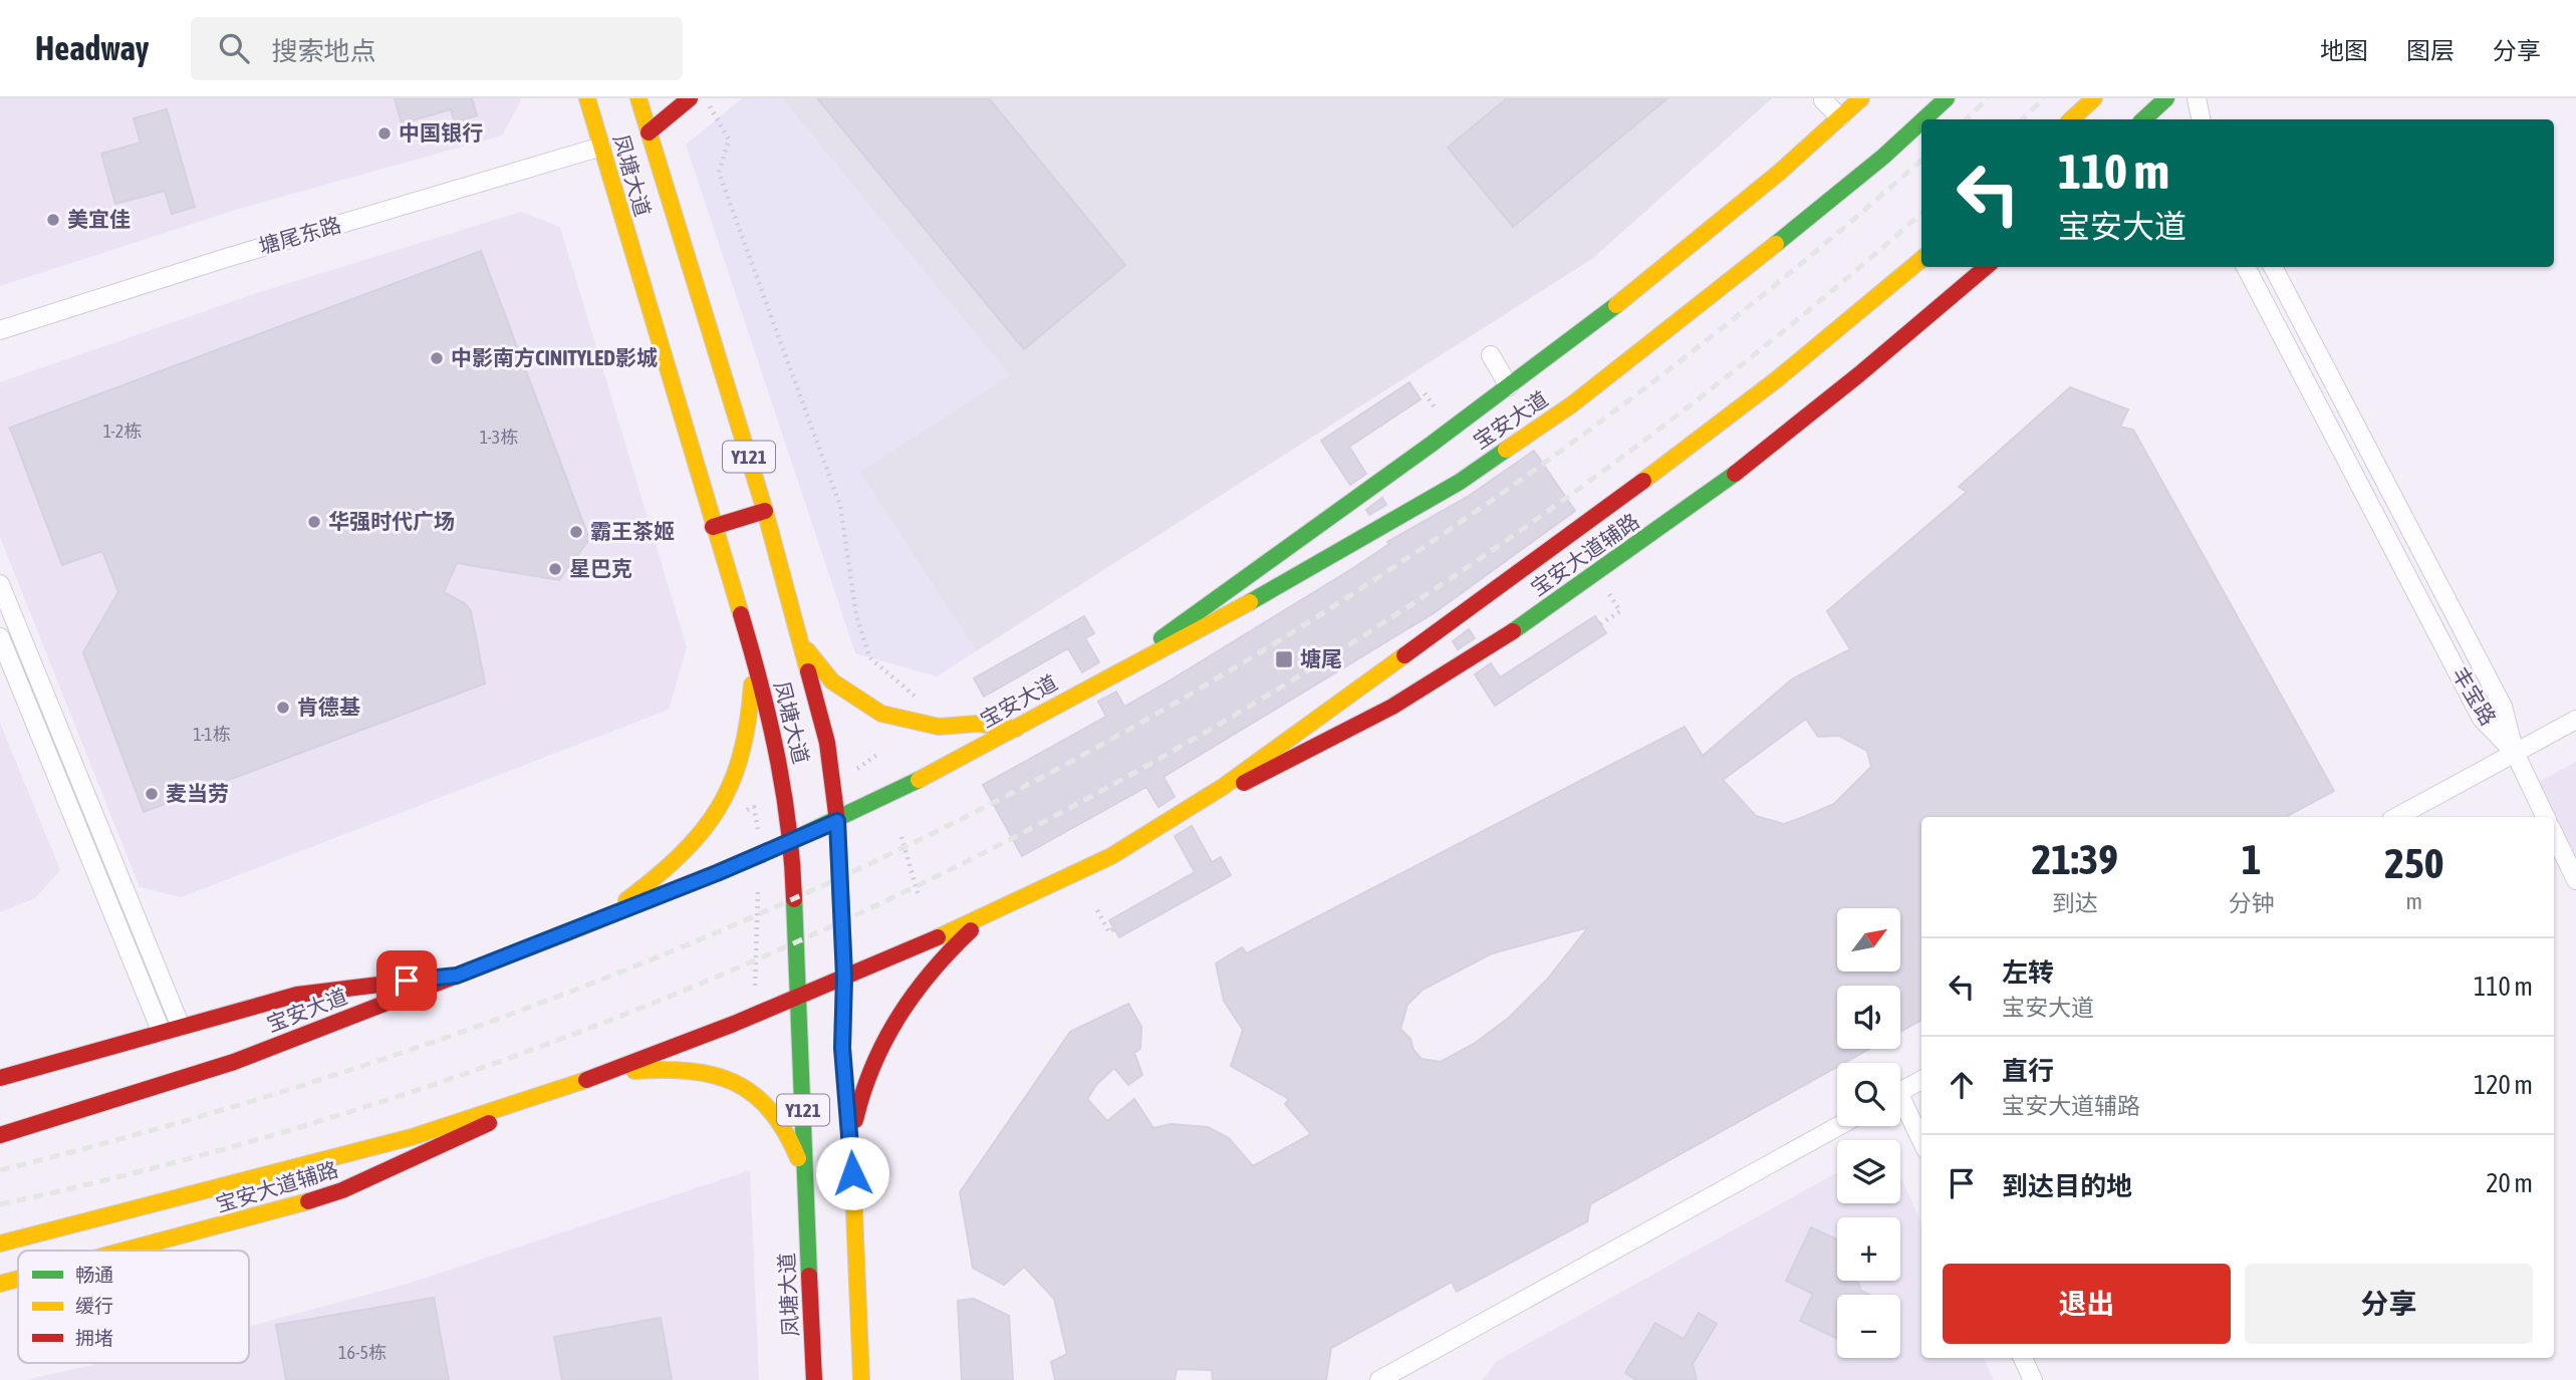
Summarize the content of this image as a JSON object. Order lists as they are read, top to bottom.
{
  "streets": {
    "main road": [
      "凤塘大道",
      "宝安大道",
      "Y121",
      "宝安大道辅路"
    ],
    "street": ["塘尾东路", "丰宝路"]
  },
  "crossings": [
    ["凤塘大道", "塘尾东路"],
    ["凤塘大道", "宝安大道"]
  ],
  "places": {
    "other": [
      "中国银行",
      "美宜佳",
      "中影南方CINITYLED影城",
      "华强时代广场",
      "霸王茶姬",
      "星巴克",
      "肯德基",
      "麦当劳"
    ],
    "transit": ["塘尾"]
  },
  "house_numbers": [
    "1-2栋",
    "1-3栋",
    "1-1栋",
    "16-5栋"
  ],
  "legend": ["畅通", "缓行", "拥堵"],
  "north": "top right",
  "page": {
    "header": "Headway",
    "search": "搜索地点",
    "nav": ["地图", "图层", "分享"],
    "turn": ["110 m", "宝安大道"],
    "eta": [
      "21:39",
      "到达",
      "1",
      "分钟",
      "250",
      "m"
    ],
    "map_buttons": ["+", "−"],
    "list": [
      {
        "name": "左转",
        "note": "宝安大道",
        "value": "110 m"
      },
      {
        "name": "直行",
        "note": "宝安大道辅路",
        "value": "120 m"
      },
      {
        "name": "到达目的地",
        "value": "20 m"
      }
    ],
    "buttons": ["退出", "分享"]
  }
}
